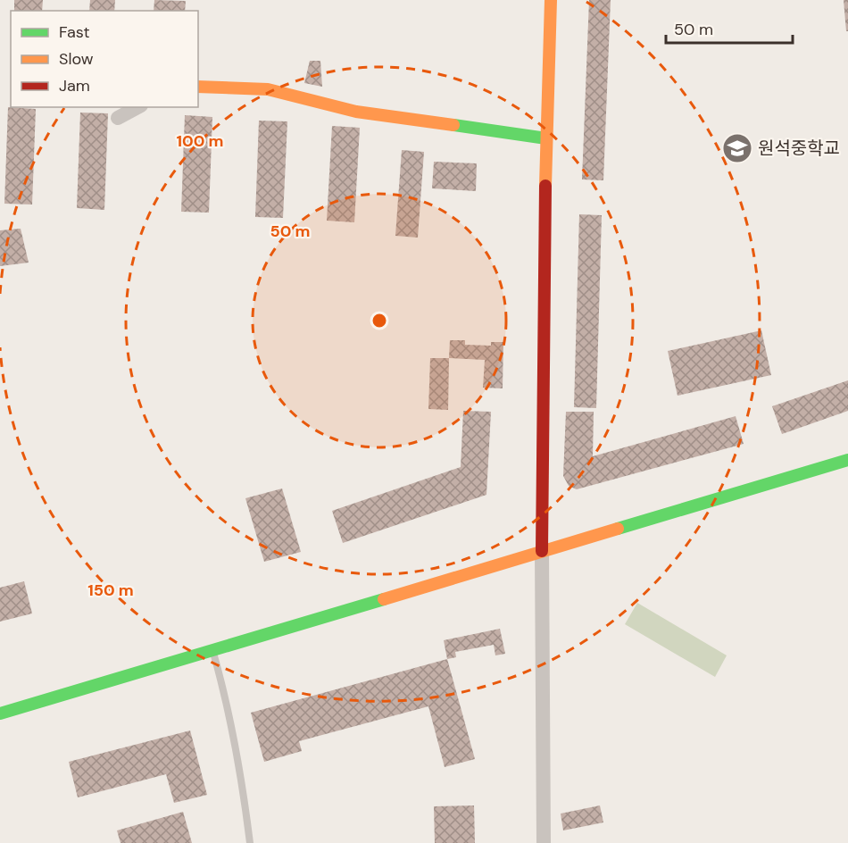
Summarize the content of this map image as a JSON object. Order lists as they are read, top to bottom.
{
  "places": {
    "school or university": ["원석중학교"]
  },
  "legend": ["Fast", "Slow", "Jam"],
  "scale_bar": "50 m",
  "rings": ["100 m", "50 m", "150 m"]
}
